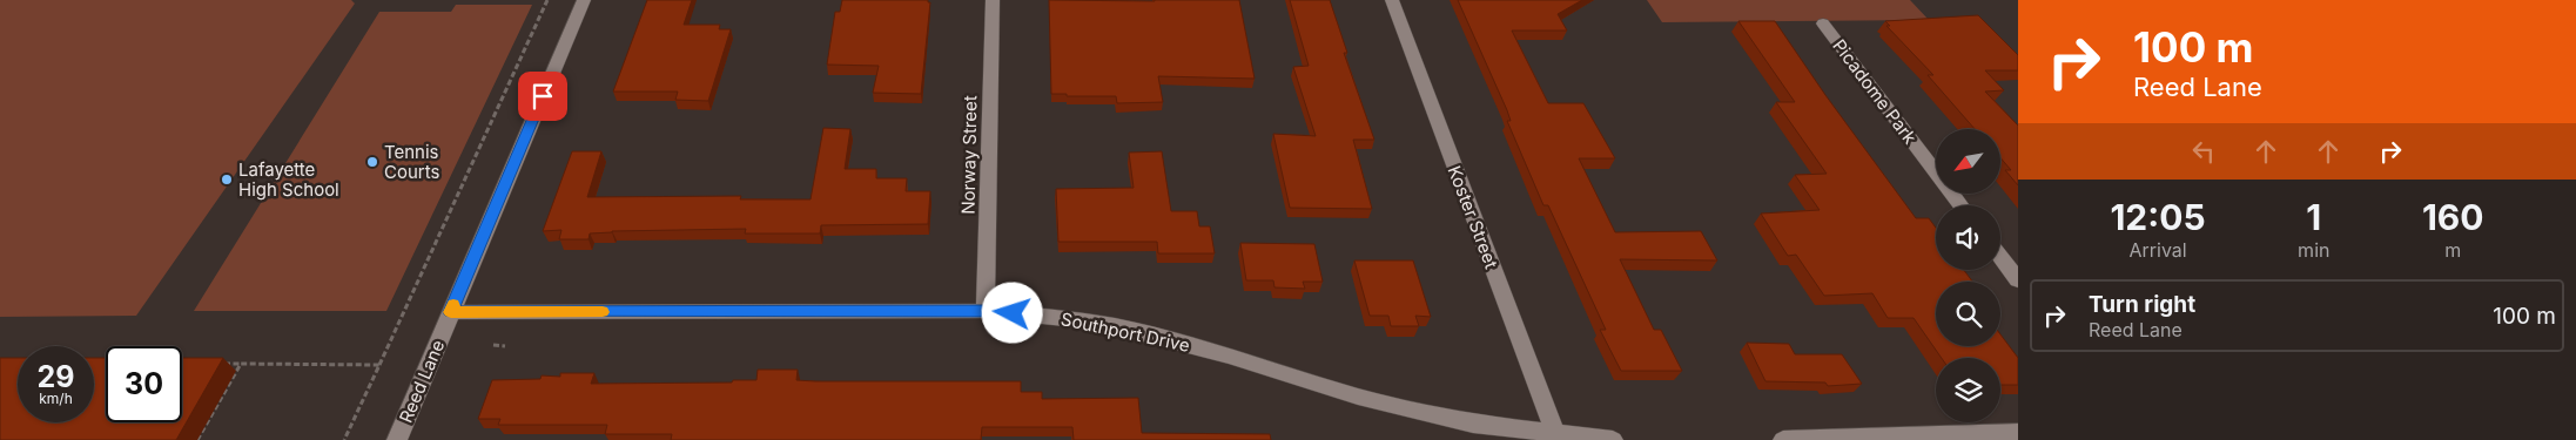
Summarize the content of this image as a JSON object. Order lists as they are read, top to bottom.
{
  "streets": {
    "street": [
      "Picadome Park",
      "Norway Street",
      "Koster Street",
      "Southport Drive",
      "Reed Lane"
    ]
  },
  "crossings": [
    ["Norway Street", "Southport Drive"],
    ["Koster Street", "Southport Drive"],
    ["Southport Drive", "Reed Lane"]
  ],
  "places": ["Tennis Courts", "Lafayette High School"],
  "north": "bottom left",
  "page": {
    "turn": ["100 m", "Reed Lane"],
    "eta": [
      "12:05",
      "Arrival",
      "1",
      "min",
      "160",
      "m"
    ],
    "list": [
      {
        "name": "Turn right",
        "note": "Reed Lane",
        "value": "100 m"
      }
    ],
    "speed": "29 km/h",
    "limit": "30"
  }
}
